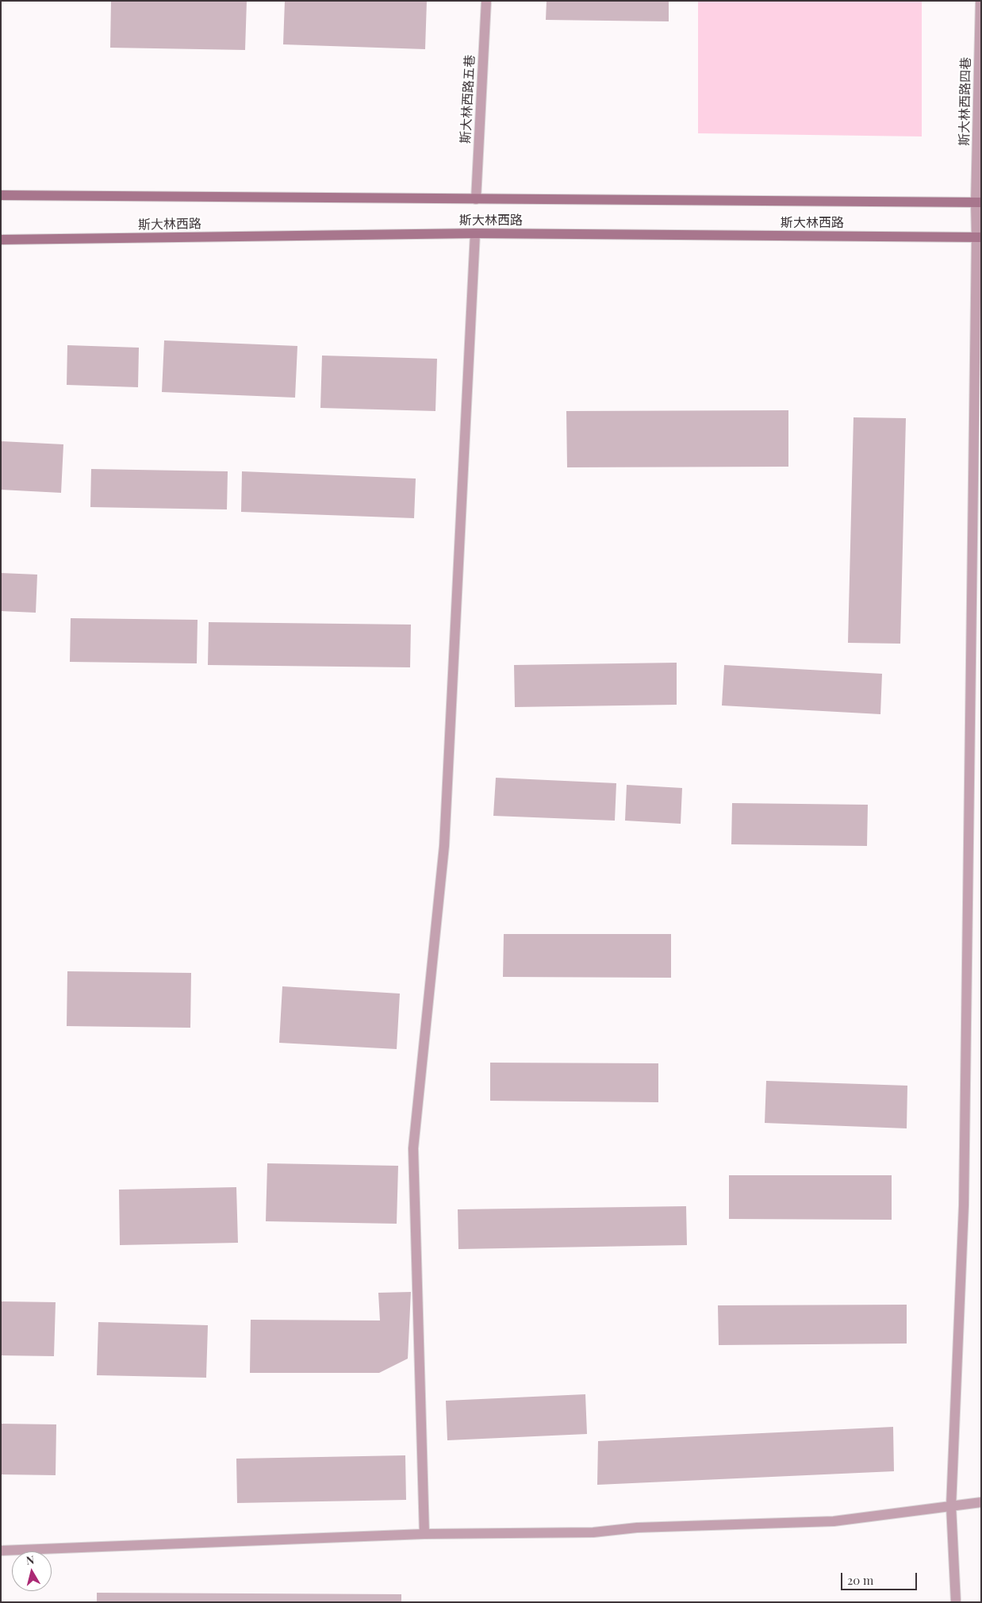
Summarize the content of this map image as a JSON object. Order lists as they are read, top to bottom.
{
  "streets": {
    "main road": ["斯大林西路"],
    "street": ["斯大林西路五巷", "斯大林西路四巷"]
  },
  "crossings": [
    ["斯大林西路五巷", "斯大林西路"],
    ["斯大林西路四巷", "斯大林西路"]
  ],
  "scale_bar": "20 m",
  "north": "top"
}
